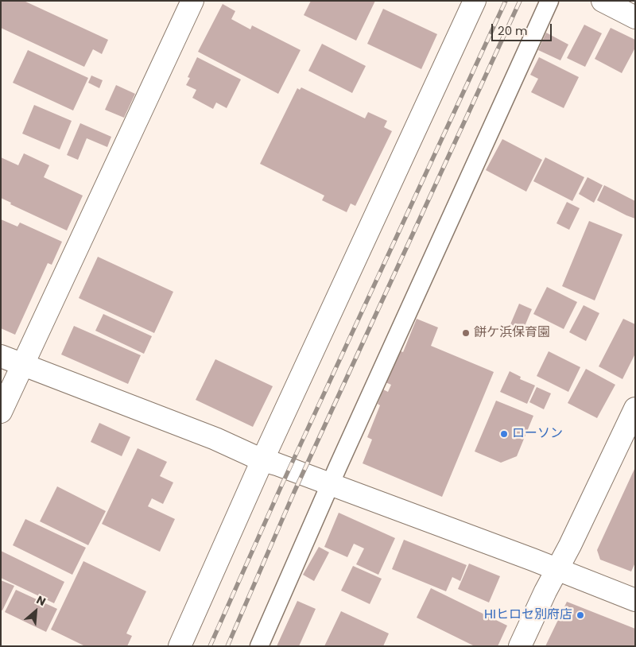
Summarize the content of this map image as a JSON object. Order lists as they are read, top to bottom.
{
  "places": ["餅ケ浜保育園", "ローソン", "HIヒロセ別府店"],
  "scale_bar": "20 m",
  "north": "top right"
}
